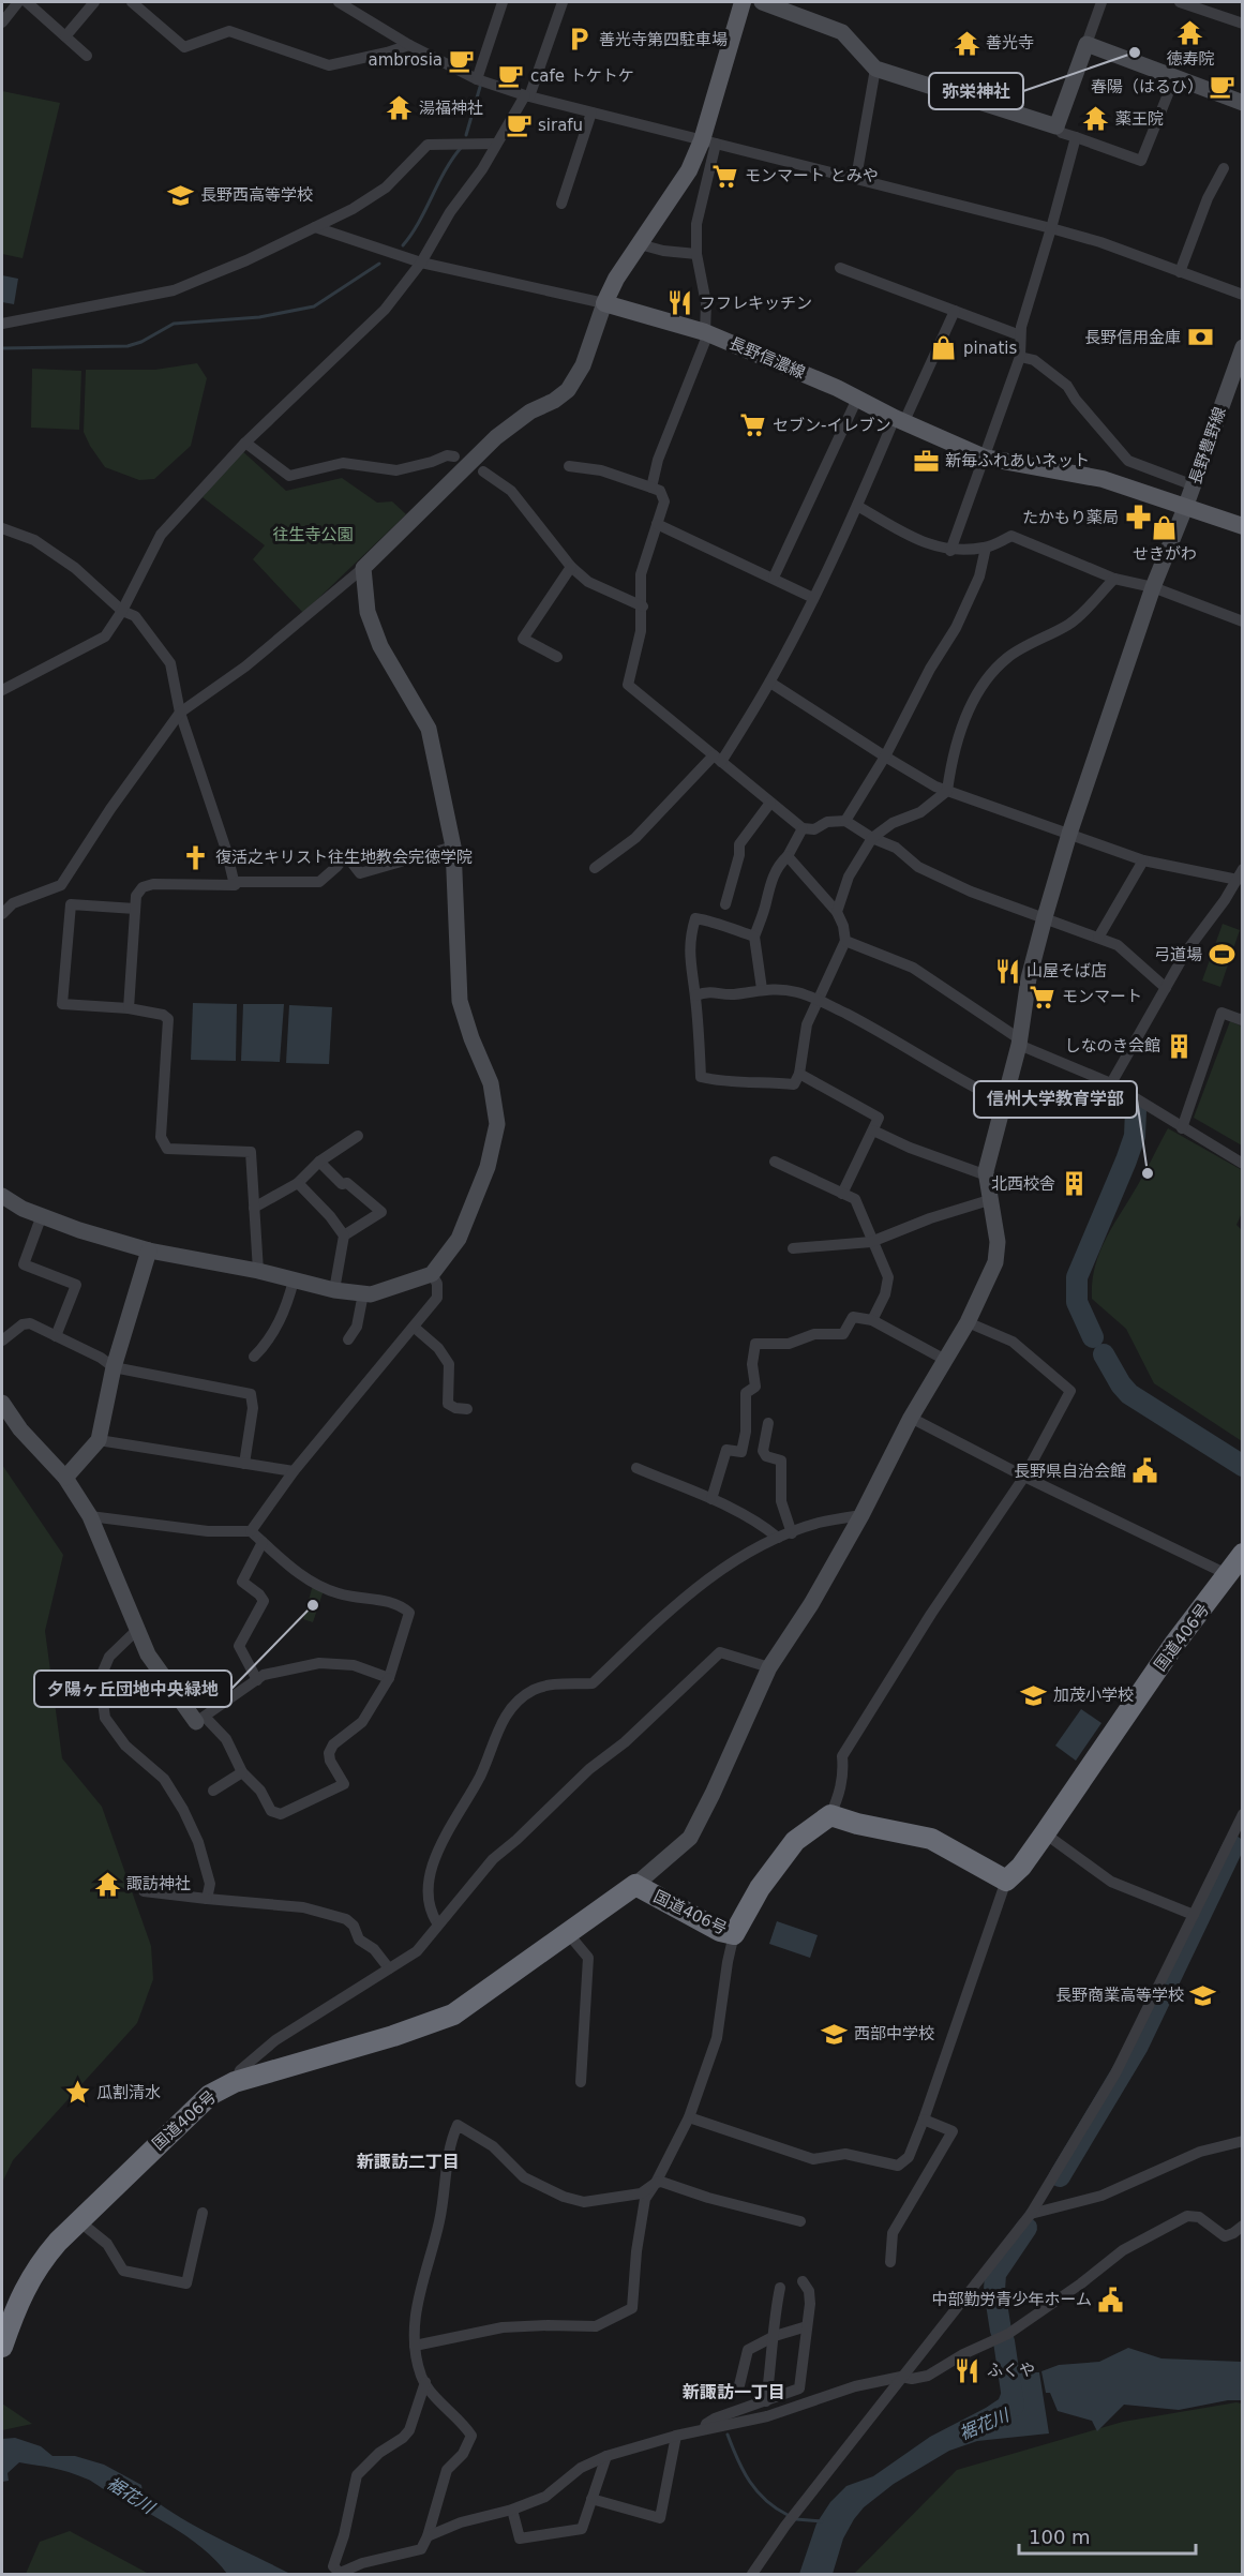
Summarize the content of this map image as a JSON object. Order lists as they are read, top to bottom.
{
  "streets": {
    "highway": ["国道406号"],
    "main road": ["長野信濃線"],
    "street": ["長野豊野線"]
  },
  "crossings": [
    ["長野信濃線", "長野豊野線"],
    ["長野豊野線", "国道406号"]
  ],
  "districts": ["新諏訪二丁目", "新諏訪一丁目"],
  "water": ["裾花川"],
  "parks": ["往生寺公園"],
  "places": {
    "temple": [
      "徳寿院",
      "善光寺",
      "湯福神社",
      "薬王院",
      "諏訪神社"
    ],
    "parking": ["善光寺第四駐車場"],
    "other": ["弥栄神社", "信州大学教育学部", "夕陽ヶ丘団地中央緑地"],
    "cafe": [
      "ambrosia",
      "cafe トケトケ",
      "春陽（はるひ）",
      "sirafu"
    ],
    "supermarket": ["モンマート とみや", "セブン-イレブン", "モンマート"],
    "school or university": [
      "長野西高等学校",
      "加茂小学校",
      "長野商業高等学校",
      "西部中学校"
    ],
    "restaurant": ["フフレキッチン", "山屋そば店", "ふくや"],
    "bank": ["長野信用金庫"],
    "shop": ["pinatis", "せきがわ"],
    "office": ["新毎ふれあいネット"],
    "pharmacy": ["たかもり薬局"],
    "church": ["復活之キリスト往生地教会完徳学院"],
    "sports": ["弓道場"],
    "building": ["しなのき会館", "北西校舎"],
    "public building": ["長野県自治会館", "中部勤労青少年ホーム"],
    "place": ["瓜割清水"]
  },
  "scale_bar": "100 m"
}
